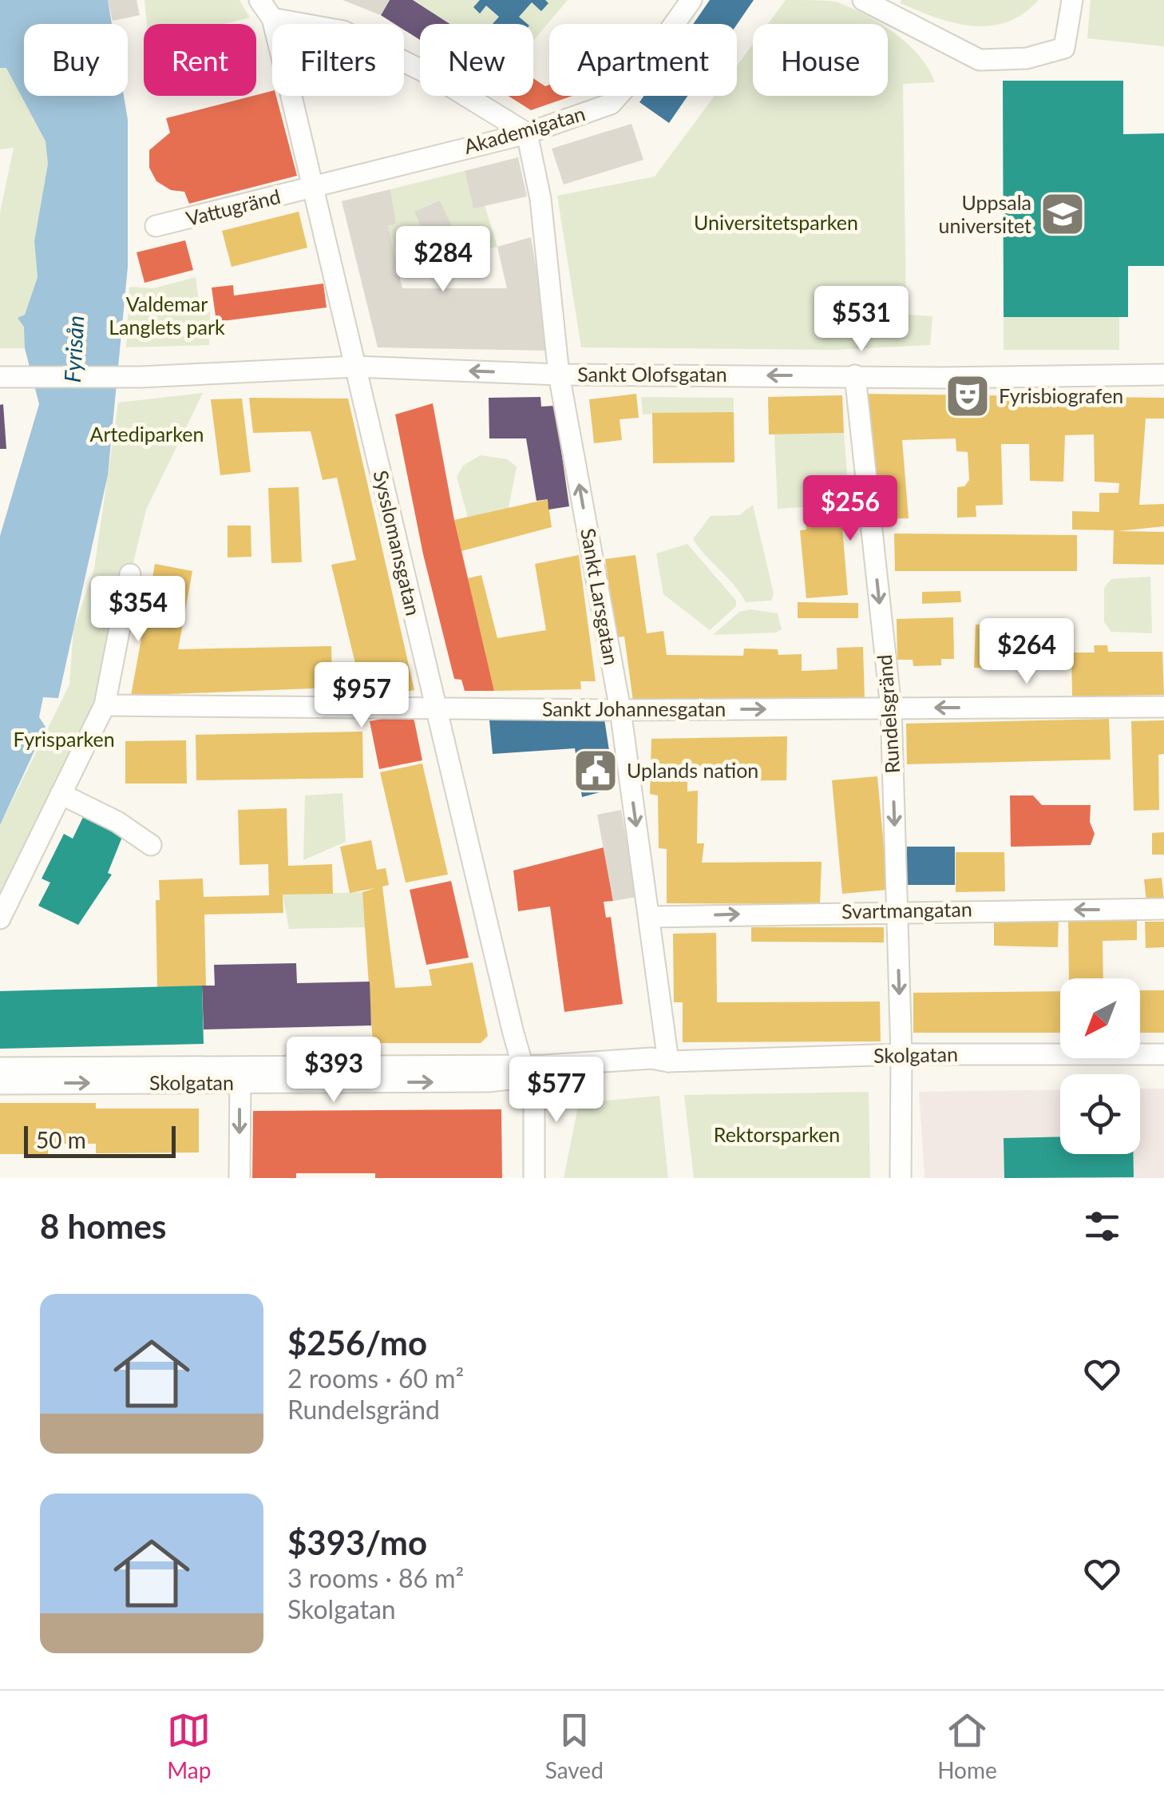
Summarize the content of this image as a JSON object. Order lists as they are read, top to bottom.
{
  "streets": {
    "street": [
      "Akademigatan",
      "Vattugränd",
      "Sankt Olofsgatan",
      "Sysslomansgatan",
      "Sankt Larsgatan",
      "Sankt Johannesgatan",
      "Rundelsgränd",
      "Svartmangatan",
      "Skolgatan"
    ]
  },
  "crossings": [
    ["Akademigatan", "Vattugränd"],
    ["Akademigatan", "Sysslomansgatan"],
    ["Akademigatan", "Sankt Larsgatan"],
    ["Vattugränd", "Sysslomansgatan"],
    ["Sankt Olofsgatan", "Sysslomansgatan"],
    ["Sankt Olofsgatan", "Sankt Larsgatan"],
    ["Sankt Olofsgatan", "Rundelsgränd"],
    ["Sysslomansgatan", "Sankt Johannesgatan"],
    ["Sysslomansgatan", "Skolgatan"],
    ["Sankt Larsgatan", "Sankt Johannesgatan"],
    ["Sankt Larsgatan", "Svartmangatan"],
    ["Sankt Larsgatan", "Skolgatan"],
    ["Sankt Johannesgatan", "Rundelsgränd"],
    ["Rundelsgränd", "Svartmangatan"],
    ["Rundelsgränd", "Skolgatan"]
  ],
  "one_way": ["Sankt Olofsgatan", "Rundelsgränd"],
  "water": ["Fyrisån"],
  "parks": [
    "Universitetsparken",
    "Valdemar Langlets park",
    "Artediparken",
    "Fyrisparken",
    "Rektorsparken"
  ],
  "places": {
    "school or university": ["Uppsala universitet"],
    "theatre": ["Fyrisbiografen"],
    "public building": ["Uplands nation"]
  },
  "scale_bar": "50 m",
  "north": "bottom left",
  "page": {
    "chip": [
      "Buy",
      "Rent",
      "Filters",
      "New",
      "Apartment",
      "House"
    ],
    "price": [
      "$284",
      "$531",
      "$256",
      "$354",
      "$264",
      "$957",
      "$393",
      "$577"
    ],
    "scale": "50 m",
    "heading": "8 homes",
    "list": [
      {
        "name": "$256/mo",
        "note": "2 rooms · 60 m² · Rundelsgränd"
      },
      {
        "name": "$393/mo",
        "note": "3 rooms · 86 m² · Skolgatan"
      }
    ],
    "tabs": ["Map", "Saved", "Home"]
  }
}
